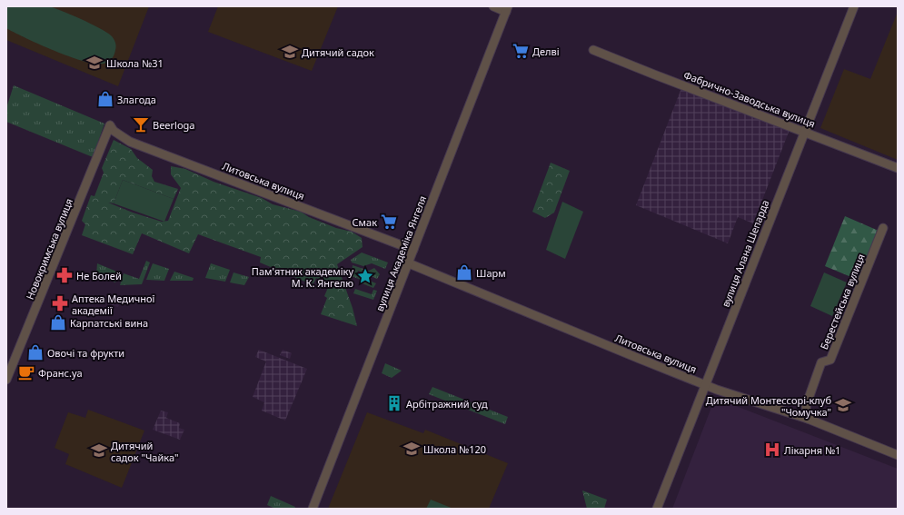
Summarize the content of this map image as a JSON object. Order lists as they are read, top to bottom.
{
  "streets": {
    "street": [
      "Фабрично-Заводська вулиця",
      "Литовська вулиця",
      "Новокримська вулиця",
      "вулиця Академіка Янгеля",
      "вулиця Алана Шепарда",
      "Берестейська вулиця"
    ]
  },
  "crossings": [
    ["Фабрично-Заводська вулиця", "вулиця Алана Шепарда"],
    ["Литовська вулиця", "Новокримська вулиця"],
    ["Литовська вулиця", "вулиця Академіка Янгеля"],
    ["Литовська вулиця", "вулиця Алана Шепарда"],
    ["Литовська вулиця", "Берестейська вулиця"]
  ],
  "places": {
    "supermarket": ["Делві", "Смак"],
    "school or university": [
      "Дитячий садок",
      "Школа №31",
      "Дитячий Монтессорі-клуб \"Чомучка\"",
      "Школа №120",
      "Дитячий садок \"Чайка\""
    ],
    "shop": [
      "Злагода",
      "Шарм",
      "Карпатські вина",
      "Овочі та фрукти"
    ],
    "bar": ["Beerloga"],
    "pharmacy": ["Не Болей", "Аптека Медичної академії"],
    "place": ["Пам'ятник академіку М. К. Янгелю"],
    "cafe": ["Франс.уа"],
    "building": ["Арбітражний суд"],
    "hospital": ["Лікарня №1"]
  }
}
